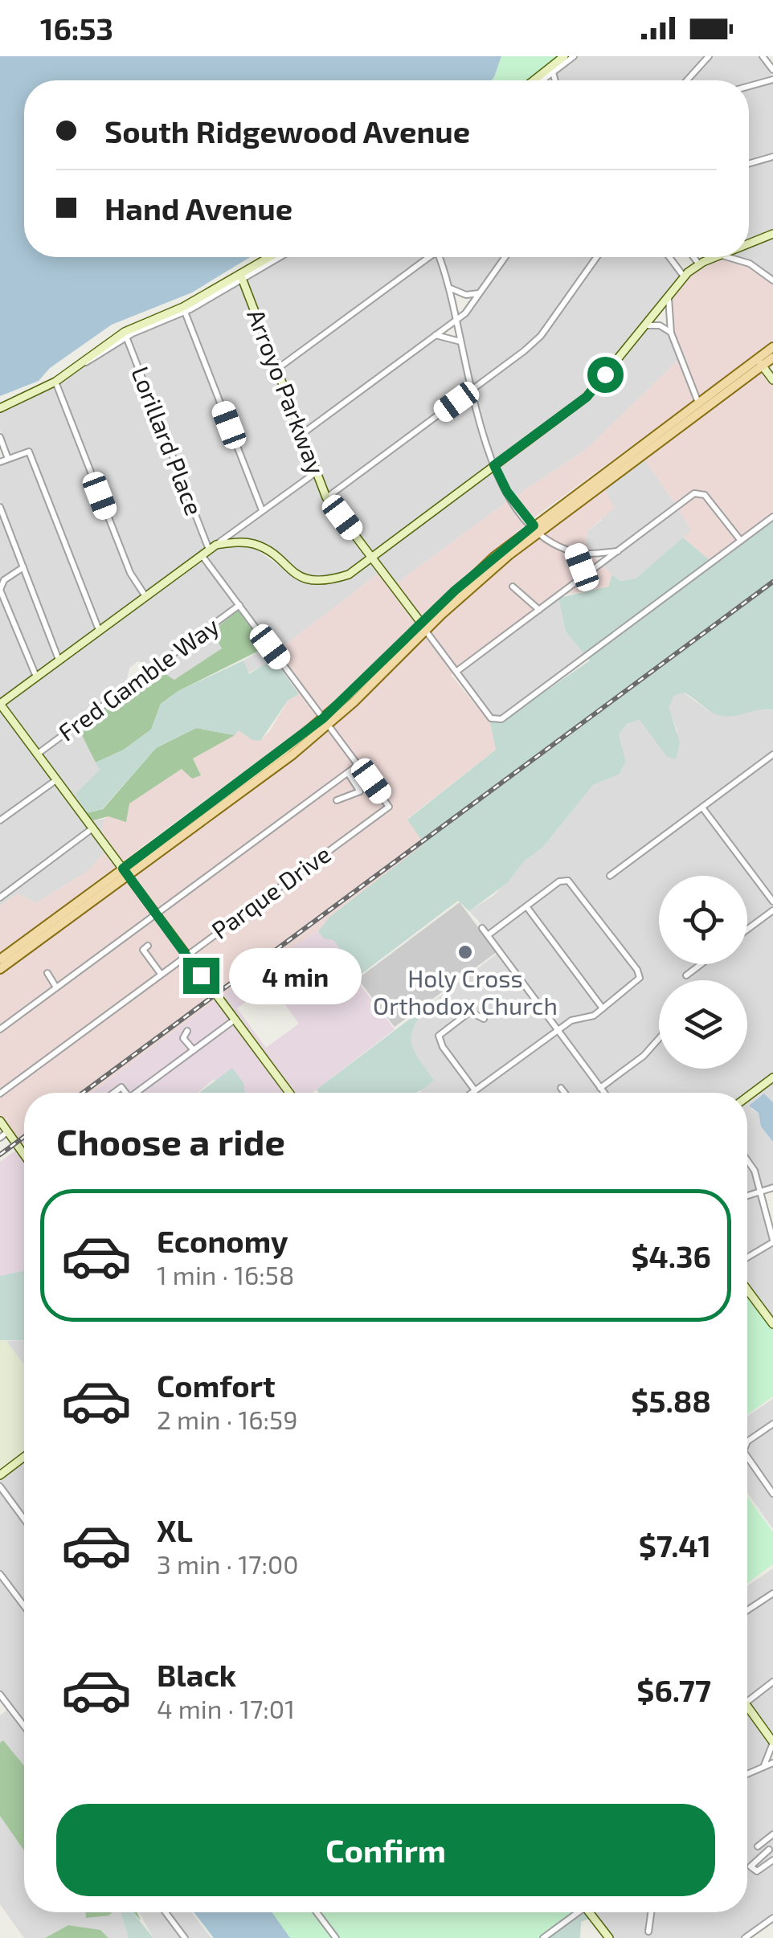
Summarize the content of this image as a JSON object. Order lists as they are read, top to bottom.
{
  "streets": {
    "street": [
      "Arroyo Parkway",
      "Lorillard Place",
      "Fred Gamble Way",
      "Parque Drive"
    ]
  },
  "places": ["Holy Cross Orthodox Church"],
  "page": {
    "status": "16:53",
    "banner": ["South Ridgewood Avenue", "Hand Avenue"],
    "bubble": "4 min",
    "heading": "Choose a ride",
    "list": [
      {
        "name": "Economy",
        "note": "1 min · 16:58",
        "value": "$4.36"
      },
      {
        "name": "Comfort",
        "note": "2 min · 16:59",
        "value": "$5.88"
      },
      {
        "name": "XL",
        "note": "3 min · 17:00",
        "value": "$7.41"
      },
      {
        "name": "Black",
        "note": "4 min · 17:01",
        "value": "$6.77"
      }
    ],
    "buttons": "Confirm"
  }
}
